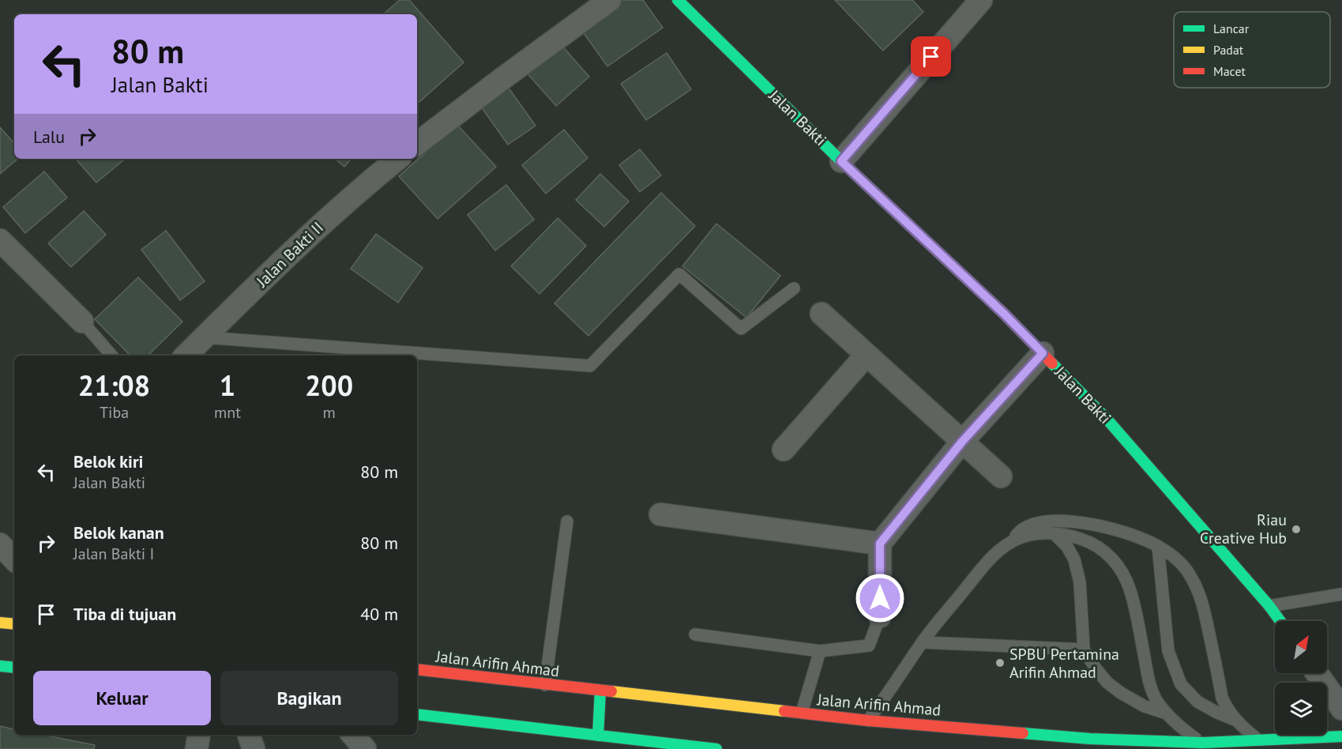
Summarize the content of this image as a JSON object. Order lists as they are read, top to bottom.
{
  "streets": {
    "main road": ["Jalan Bakti", "Jalan Arifin Ahmad"],
    "street": ["Jalan Bakti II"]
  },
  "places": ["Riau Creative Hub", "SPBU Pertamina Arifin Ahmad"],
  "legend": ["Lancar", "Padat", "Macet"],
  "north": "top right",
  "page": {
    "turn": ["80 m", "Jalan Bakti"],
    "then": "Lalu",
    "eta": [
      "21:08",
      "Tiba",
      "1",
      "mnt",
      "200",
      "m"
    ],
    "list": [
      {
        "name": "Belok kiri",
        "note": "Jalan Bakti",
        "value": "80 m"
      },
      {
        "name": "Belok kanan",
        "note": "Jalan Bakti I",
        "value": "80 m"
      },
      {
        "name": "Tiba di tujuan",
        "value": "40 m"
      }
    ],
    "buttons": ["Keluar", "Bagikan"]
  }
}
